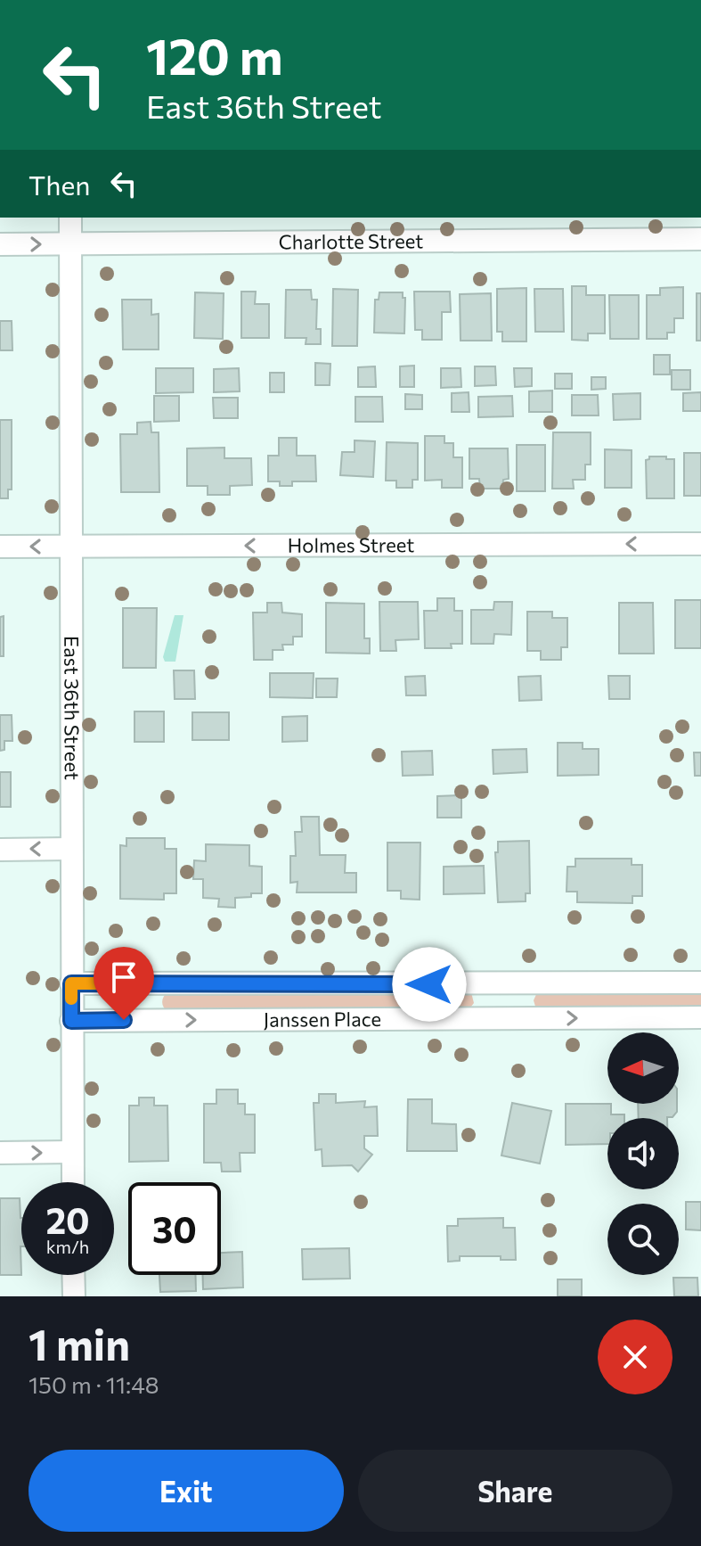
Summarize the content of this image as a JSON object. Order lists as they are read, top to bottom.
{
  "streets": {
    "street": [
      "Charlotte Street",
      "Holmes Street",
      "East 36th Street",
      "Janssen Place"
    ]
  },
  "crossings": [
    ["Charlotte Street", "East 36th Street"],
    ["Holmes Street", "East 36th Street"],
    ["East 36th Street", "Janssen Place"]
  ],
  "one_way": ["Holmes Street"],
  "north": "left",
  "page": {
    "turn": ["120 m", "East 36th Street"],
    "then": "Then",
    "speed": "20 km/h",
    "limit": "30",
    "heading": ["1 min", "150 m · 11:48"],
    "buttons": ["Exit", "Share"]
  }
}
